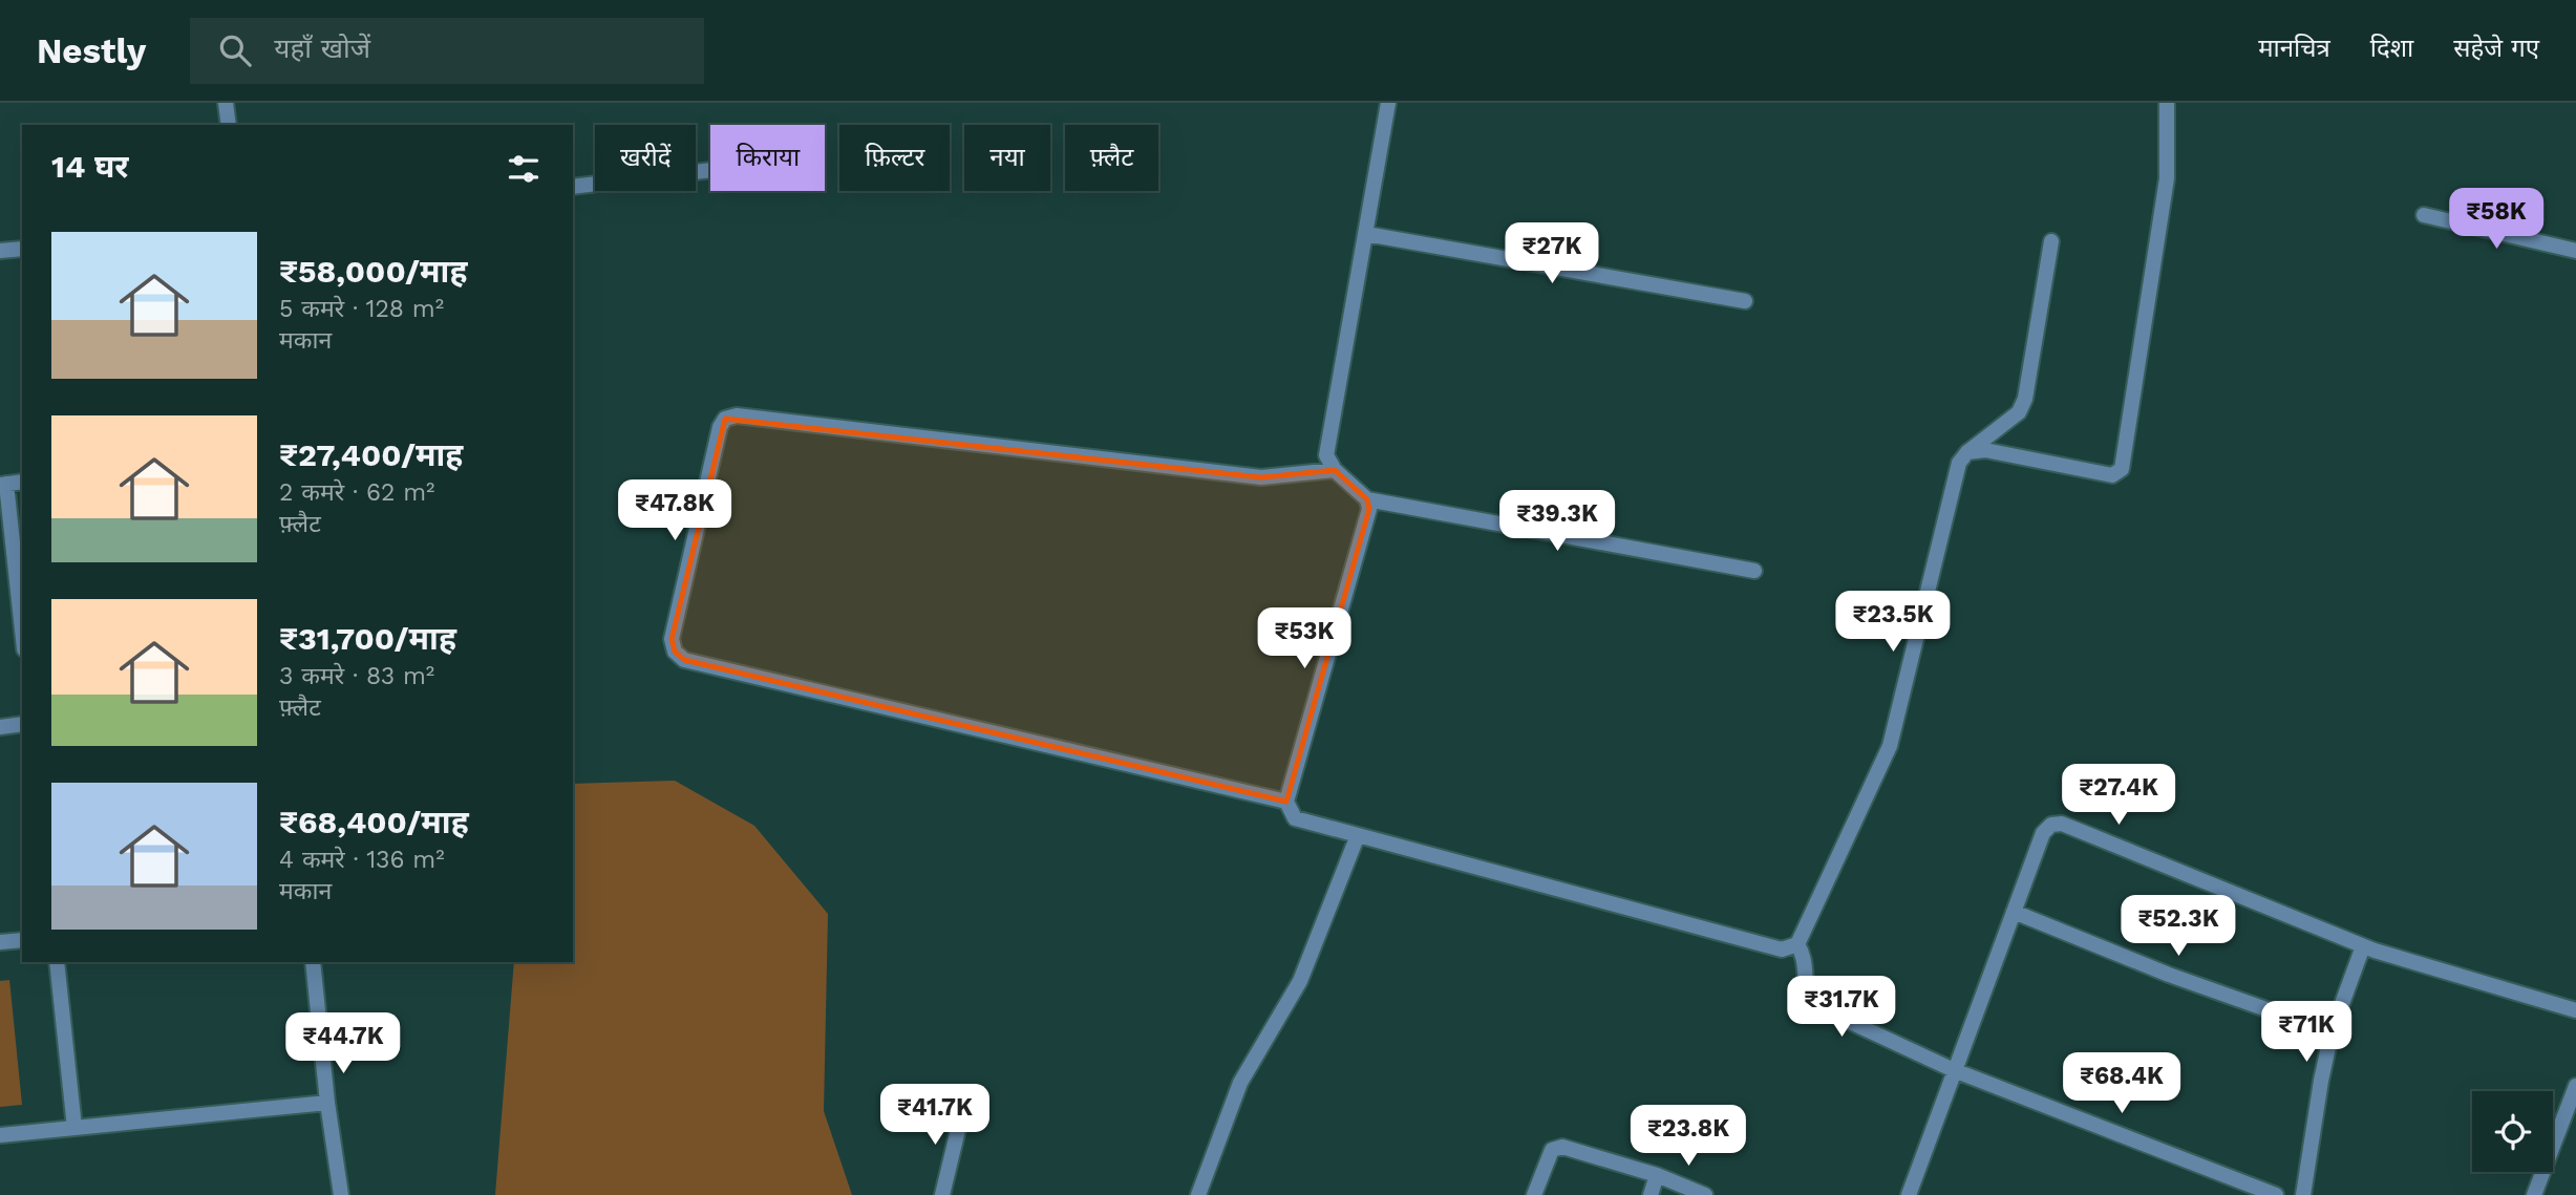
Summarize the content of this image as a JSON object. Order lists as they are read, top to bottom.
{
  "page": {
    "header": "Nestly",
    "search": "यहाँ खोजें",
    "nav": ["मानचित्र", "दिशा", "सहेजे गए"],
    "chip": [
      "खरीदें",
      "किराया",
      "फ़िल्टर",
      "नया",
      "फ़्लैट"
    ],
    "heading": "14 घर",
    "price": [
      "₹58K",
      "₹27K",
      "₹47.8K",
      "₹39.3K",
      "₹23.5K",
      "₹53K",
      "₹27.4K",
      "₹52.3K",
      "₹31.7K",
      "₹71K",
      "₹44.7K",
      "₹68.4K",
      "₹41.7K",
      "₹23.8K"
    ],
    "list": [
      {
        "name": "₹58,000/माह",
        "note": "5 कमरे · 128 m² · मकान"
      },
      {
        "name": "₹27,400/माह",
        "note": "2 कमरे · 62 m² · फ़्लैट"
      },
      {
        "name": "₹31,700/माह",
        "note": "3 कमरे · 83 m² · फ़्लैट"
      },
      {
        "name": "₹68,400/माह",
        "note": "4 कमरे · 136 m² · मकान"
      }
    ]
  }
}
